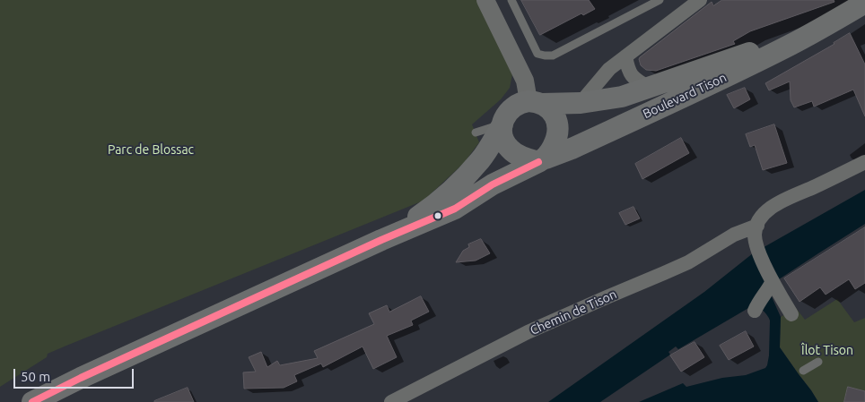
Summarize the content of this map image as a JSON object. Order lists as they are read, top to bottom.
{
  "streets": {
    "main road": ["Boulevard Tison"],
    "street": ["Chemin de Tison"]
  },
  "parks": ["Parc de Blossac", "Îlot Tison"],
  "scale_bar": "50 m"
}
